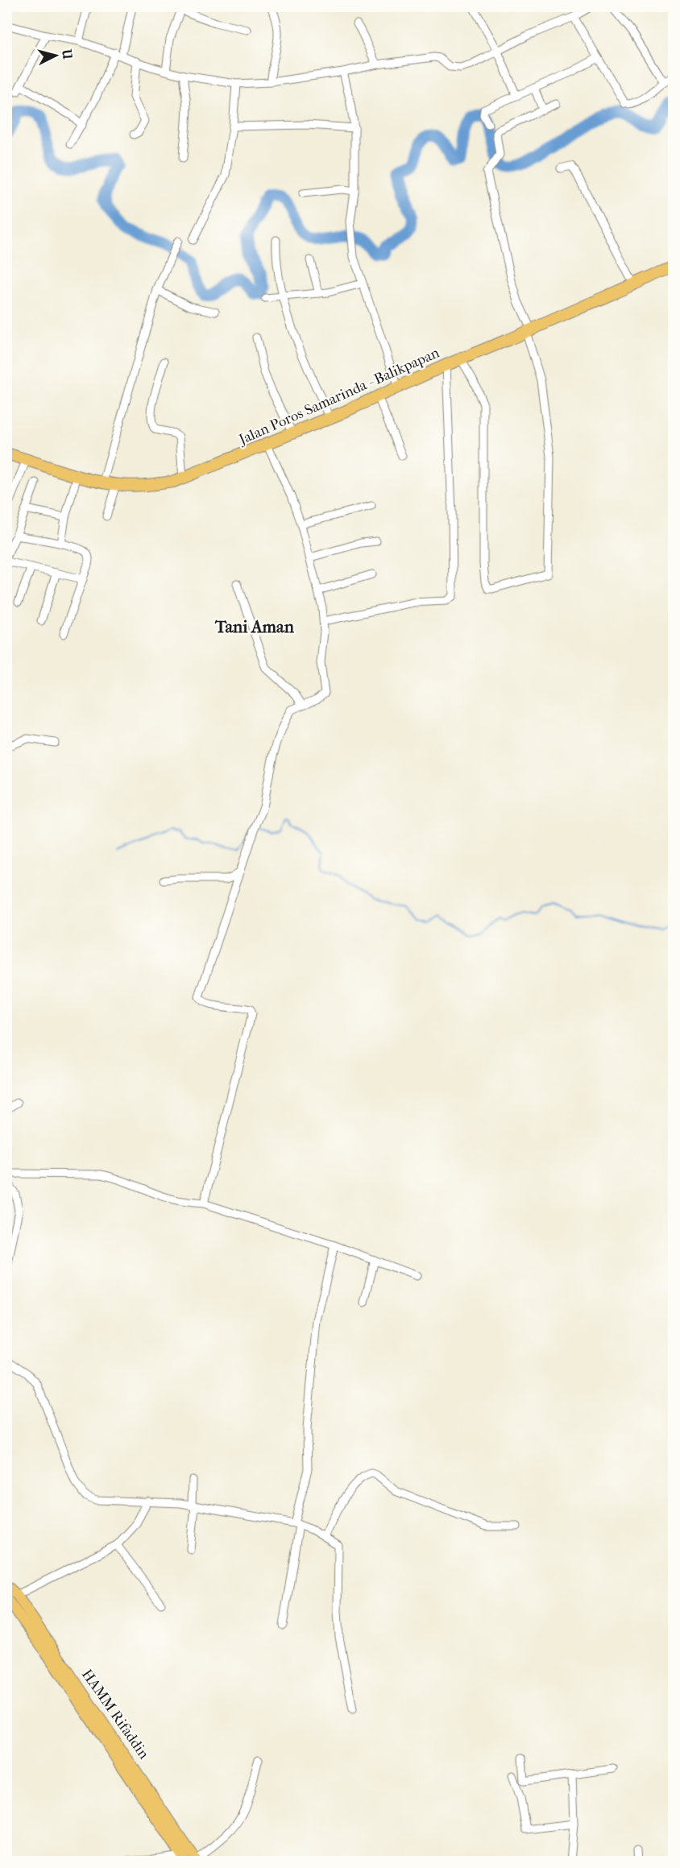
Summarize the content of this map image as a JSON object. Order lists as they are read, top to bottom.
{
  "streets": {
    "highway": ["Jalan Poros Samarinda - Balikpapan"],
    "main road": ["HAMM Rifaddin"]
  },
  "districts": ["Tani Aman"],
  "north": "right"
}
